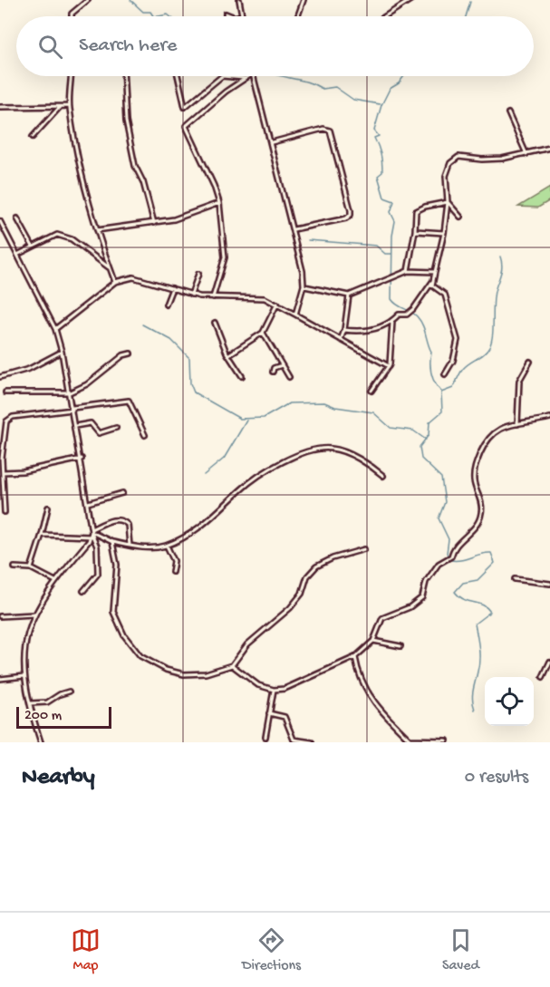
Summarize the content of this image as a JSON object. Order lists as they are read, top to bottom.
{
  "scale_bar": "200 m",
  "page": {
    "search": "Search here",
    "scale": "200 m",
    "heading": ["Nearby", "0 results"],
    "nav": ["Map", "Directions", "Saved"]
  }
}
